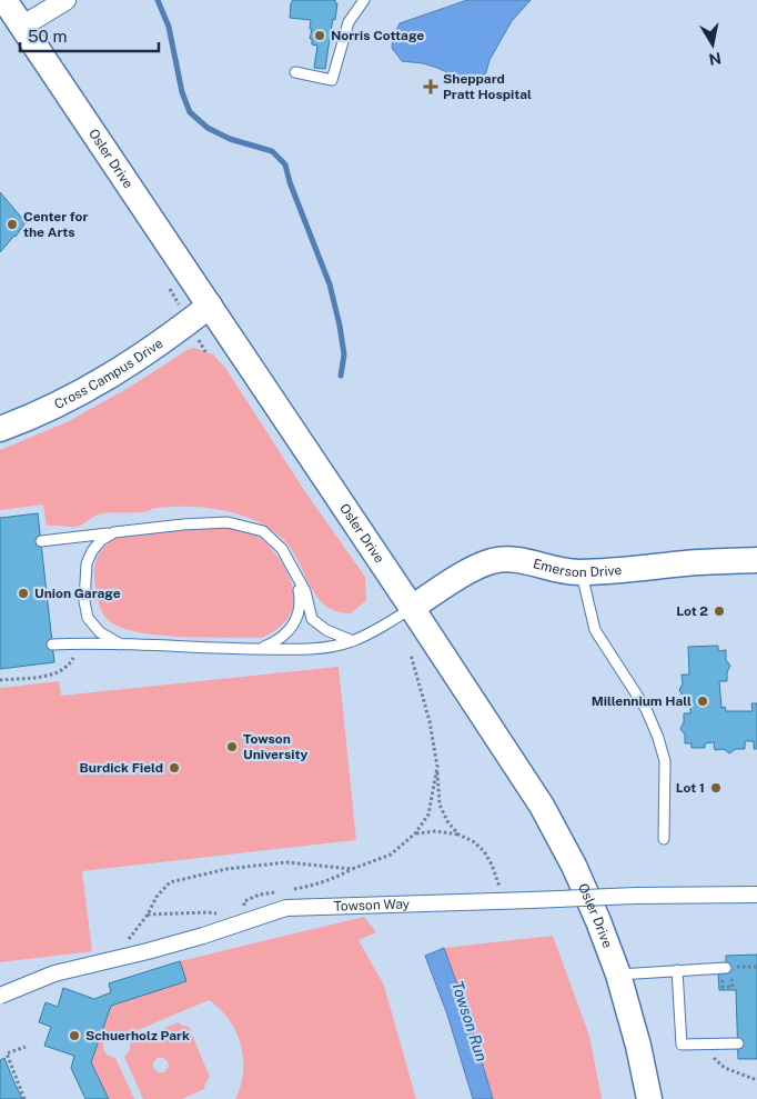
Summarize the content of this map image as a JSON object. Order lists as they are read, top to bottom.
{
  "streets": {
    "street": [
      "Osler Drive",
      "Cross Campus Drive",
      "Emerson Drive",
      "Towson Way"
    ]
  },
  "crossings": [
    ["Osler Drive", "Cross Campus Drive"],
    ["Osler Drive", "Emerson Drive"]
  ],
  "water": ["Towson Run"],
  "places": {
    "other": [
      "Norris Cottage",
      "Center for the Arts",
      "Union Garage",
      "Lot 2",
      "Millennium Hall",
      "Towson University",
      "Burdick Field",
      "Lot 1",
      "Schuerholz Park"
    ],
    "health": ["Sheppard Pratt Hospital"]
  },
  "scale_bar": "50 m",
  "north": "bottom"
}
